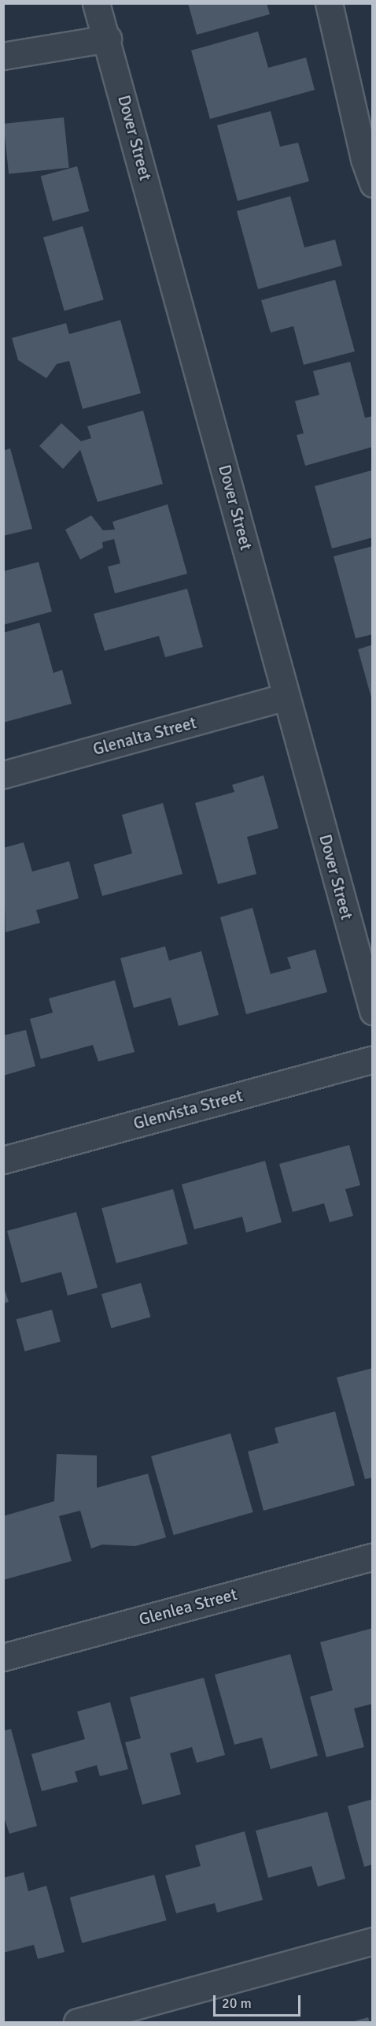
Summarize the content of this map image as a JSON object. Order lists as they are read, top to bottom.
{
  "streets": {
    "street": [
      "Dover Street",
      "Glenalta Street",
      "Glenvista Street",
      "Glenlea Street"
    ]
  },
  "crossings": [
    ["Dover Street", "Glenalta Street"]
  ],
  "scale_bar": "20 m"
}
